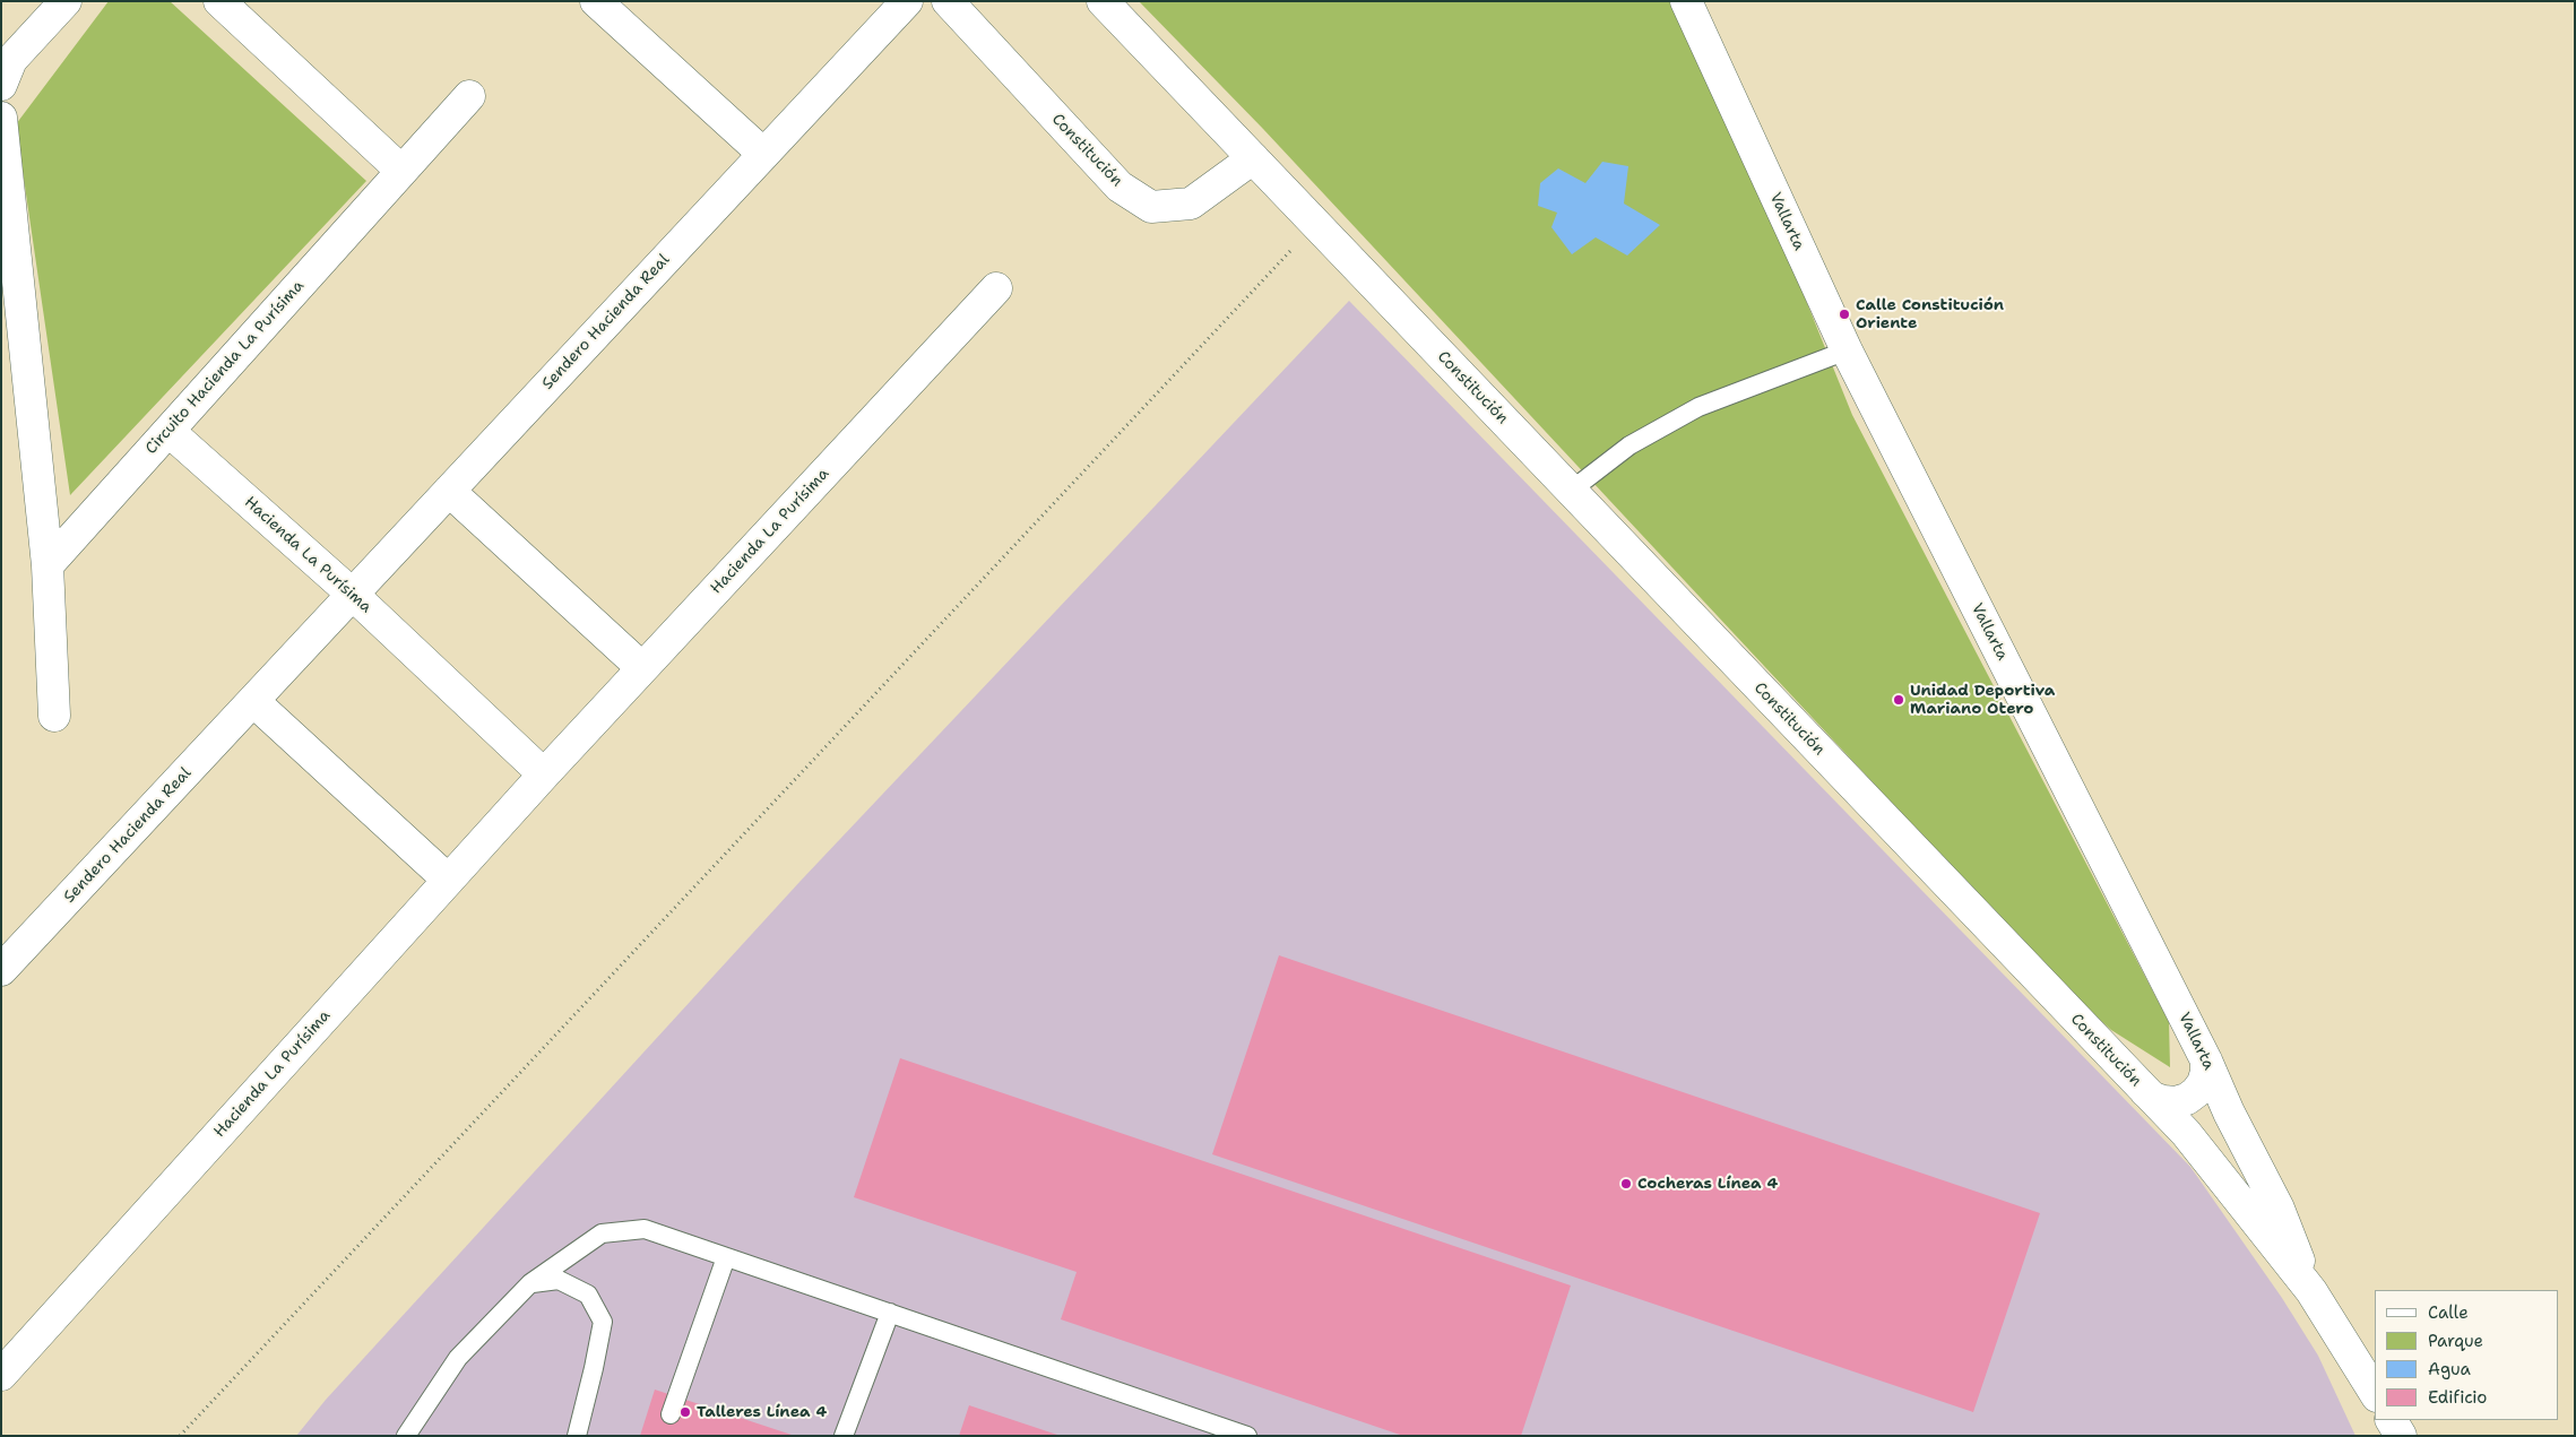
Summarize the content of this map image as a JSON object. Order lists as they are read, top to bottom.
{
  "streets": {
    "street": [
      "Constitución",
      "Vallarta",
      "Sendero Hacienda Real",
      "Circuito Hacienda La Purísima",
      "Hacienda La Purísima"
    ]
  },
  "crossings": [
    ["Constitución", "Vallarta"],
    ["Sendero Hacienda Real", "Hacienda La Purísima"],
    ["Circuito Hacienda La Purísima", "Hacienda La Purísima"]
  ],
  "places": [
    "Calle Constitución Oriente",
    "Unidad Deportiva Mariano Otero",
    "Cocheras Línea 4",
    "Talleres Línea 4"
  ],
  "legend": [
    "Calle",
    "Parque",
    "Agua",
    "Edificio"
  ]
}
